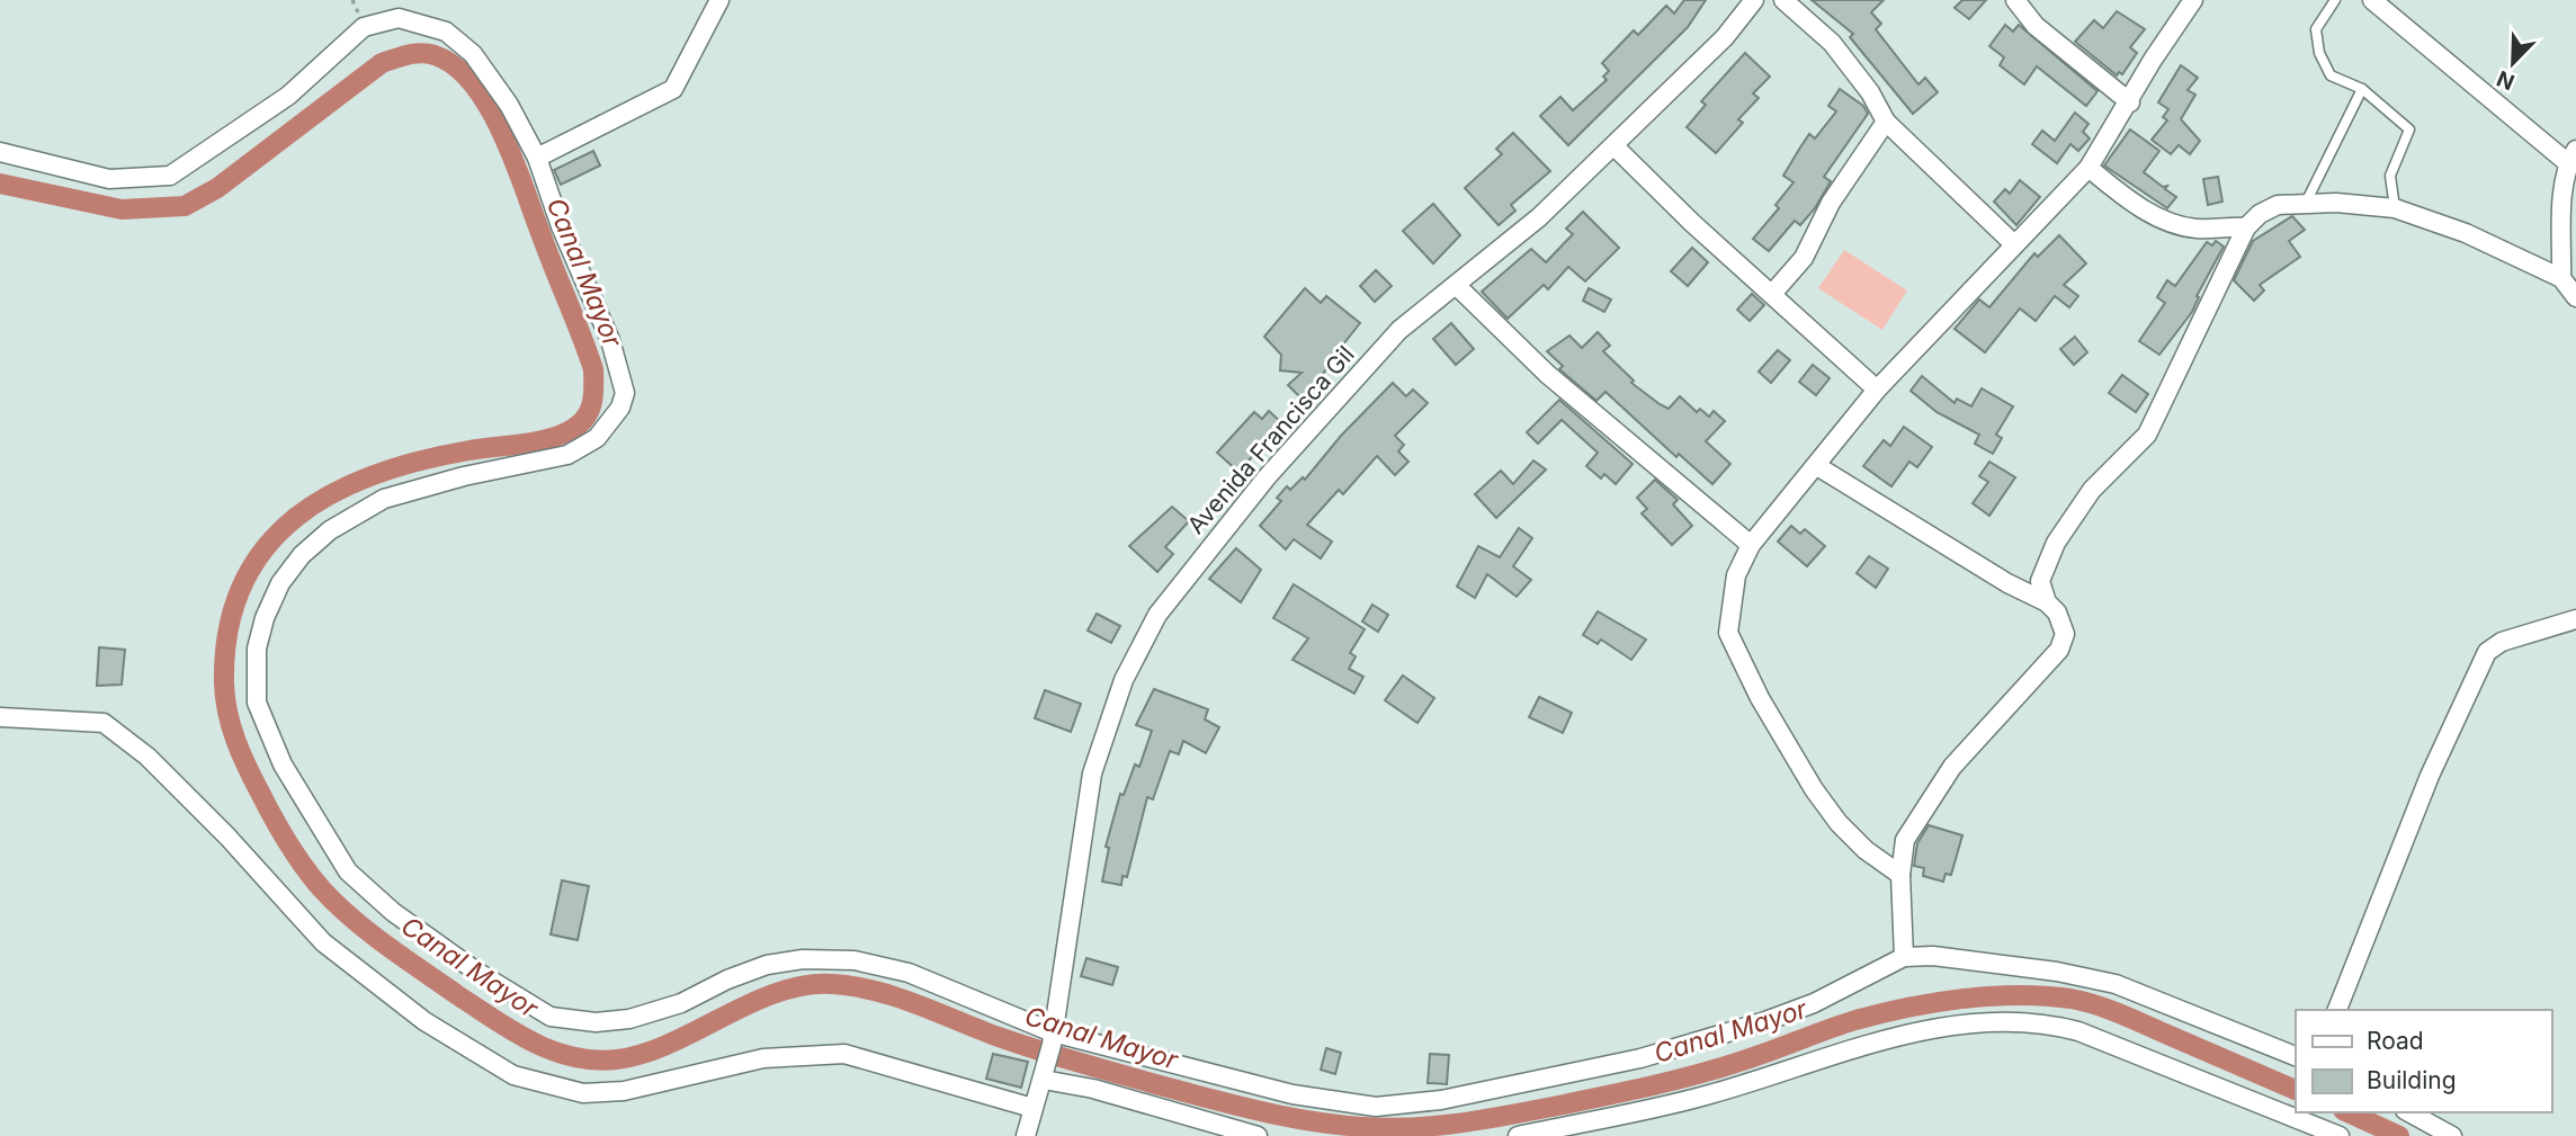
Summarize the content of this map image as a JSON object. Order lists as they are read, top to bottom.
{
  "streets": {
    "street": ["Avenida Francisca Gil"]
  },
  "water": ["Canal Mayor"],
  "legend": ["Road", "Building"],
  "north": "bottom left"
}
